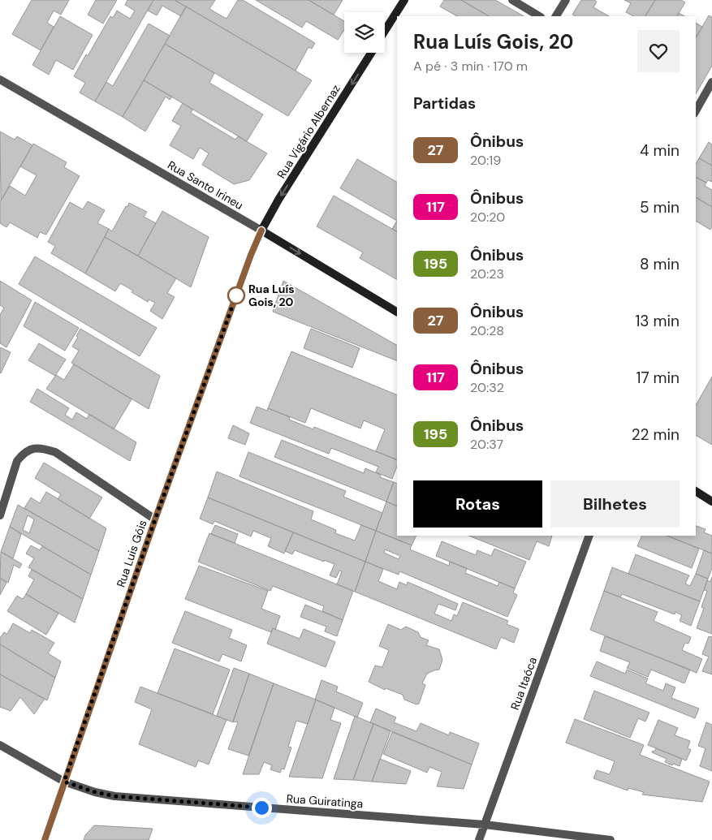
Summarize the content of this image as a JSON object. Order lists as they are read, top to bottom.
{
  "streets": {
    "street": [
      "Rua Vigário Albernaz",
      "Rua Santo Irineu",
      "Rua Luis Góis",
      "Rua Itaóca",
      "Rua Guiratinga"
    ]
  },
  "crossings": [
    ["Rua Vigário Albernaz", "Rua Santo Irineu"],
    ["Rua Vigário Albernaz", "Rua Luis Góis"],
    ["Rua Santo Irineu", "Rua Luis Góis"],
    ["Rua Luis Góis", "Rua Guiratinga"],
    ["Rua Itaóca", "Rua Guiratinga"]
  ],
  "one_way": ["Rua Vigário Albernaz"],
  "places": ["Rua Luís Gois, 20"],
  "lines": ["bus line 27"],
  "page": {
    "heading": [
      ["Rua Luís Gois, 20", "A pé · 3 min · 170 m"],
      "Partidas"
    ],
    "list": [
      {
        "mark": "27",
        "name": "Ônibus",
        "note": "20:19",
        "value": "4 min"
      },
      {
        "mark": "117",
        "name": "Ônibus",
        "note": "20:20",
        "value": "5 min"
      },
      {
        "mark": "195",
        "name": "Ônibus",
        "note": "20:23",
        "value": "8 min"
      },
      {
        "mark": "27",
        "name": "Ônibus",
        "note": "20:28",
        "value": "13 min"
      },
      {
        "mark": "117",
        "name": "Ônibus",
        "note": "20:32",
        "value": "17 min"
      },
      {
        "mark": "195",
        "name": "Ônibus",
        "note": "20:37",
        "value": "22 min"
      }
    ],
    "buttons": ["Rotas", "Bilhetes"]
  }
}
